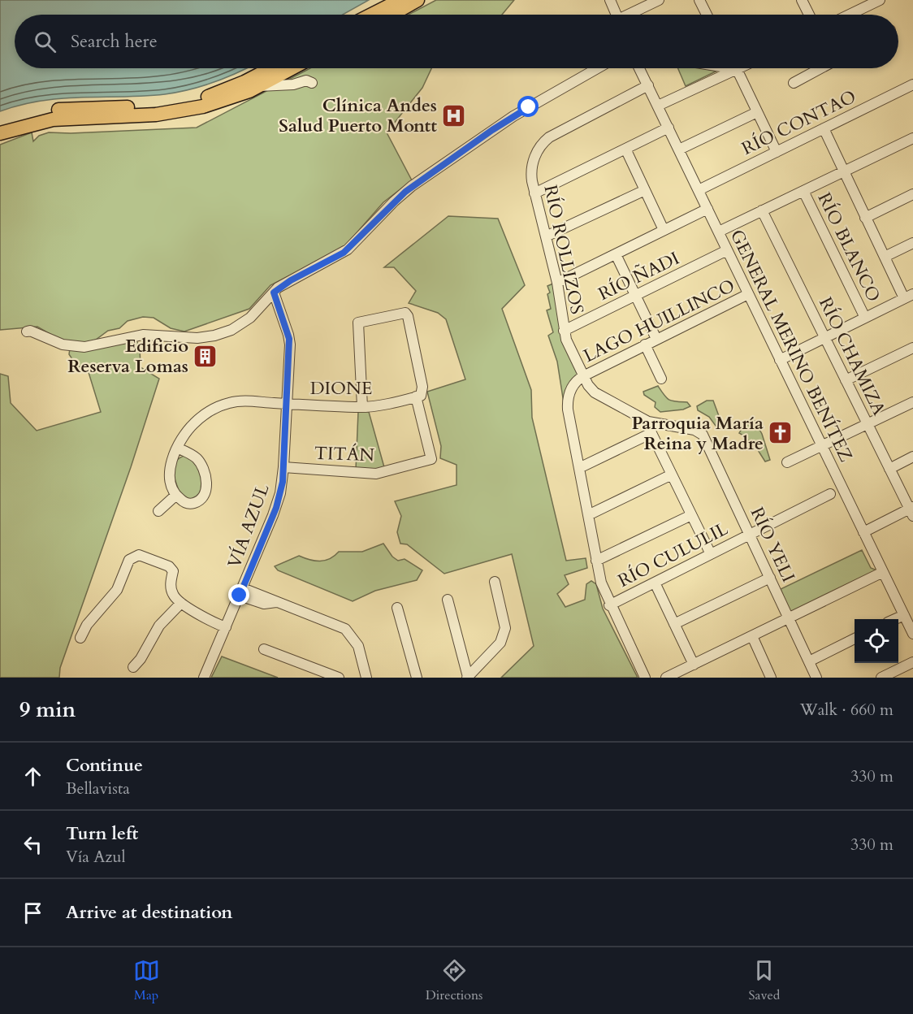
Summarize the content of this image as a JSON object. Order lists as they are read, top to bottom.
{
  "streets": {
    "street": [
      "RÍO CONTAO",
      "RÍO BLANCO",
      "RÍO ROLLIZOS",
      "RÍO ÑADI",
      "LAGO HUILLINCO",
      "GENERAL MERINO BENÍTEZ",
      "RÍO CHAMIZA",
      "DIONE",
      "TITÁN",
      "VÍA AZUL",
      "RÍO YELI",
      "RÍO CULULIL"
    ]
  },
  "crossings": [
    ["RÍO CONTAO", "GENERAL MERINO BENÍTEZ"],
    ["RÍO ROLLIZOS", "RÍO ÑADI"],
    ["RÍO ROLLIZOS", "LAGO HUILLINCO"],
    ["RÍO ROLLIZOS", "GENERAL MERINO BENÍTEZ"],
    ["RÍO ROLLIZOS", "RÍO YELI"],
    ["RÍO ÑADI", "GENERAL MERINO BENÍTEZ"],
    ["LAGO HUILLINCO", "GENERAL MERINO BENÍTEZ"],
    ["DIONE", "TITÁN"],
    ["DIONE", "VÍA AZUL"],
    ["TITÁN", "VÍA AZUL"],
    ["RÍO YELI", "RÍO CULULIL"]
  ],
  "places": {
    "hospital": ["Clínica Andes Salud Puerto Montt"],
    "building": ["Edificio Reserva Lomas"],
    "church": ["Parroquia María Reina y Madre"]
  },
  "page": {
    "search": "Search here",
    "heading": ["9 min", "Walk · 660 m"],
    "list": [
      ["Continue", "Bellavista", "330 m"],
      ["Turn left", "Vía Azul", "330 m"],
      "Arrive at destination"
    ],
    "nav": ["Map", "Directions", "Saved"]
  }
}
